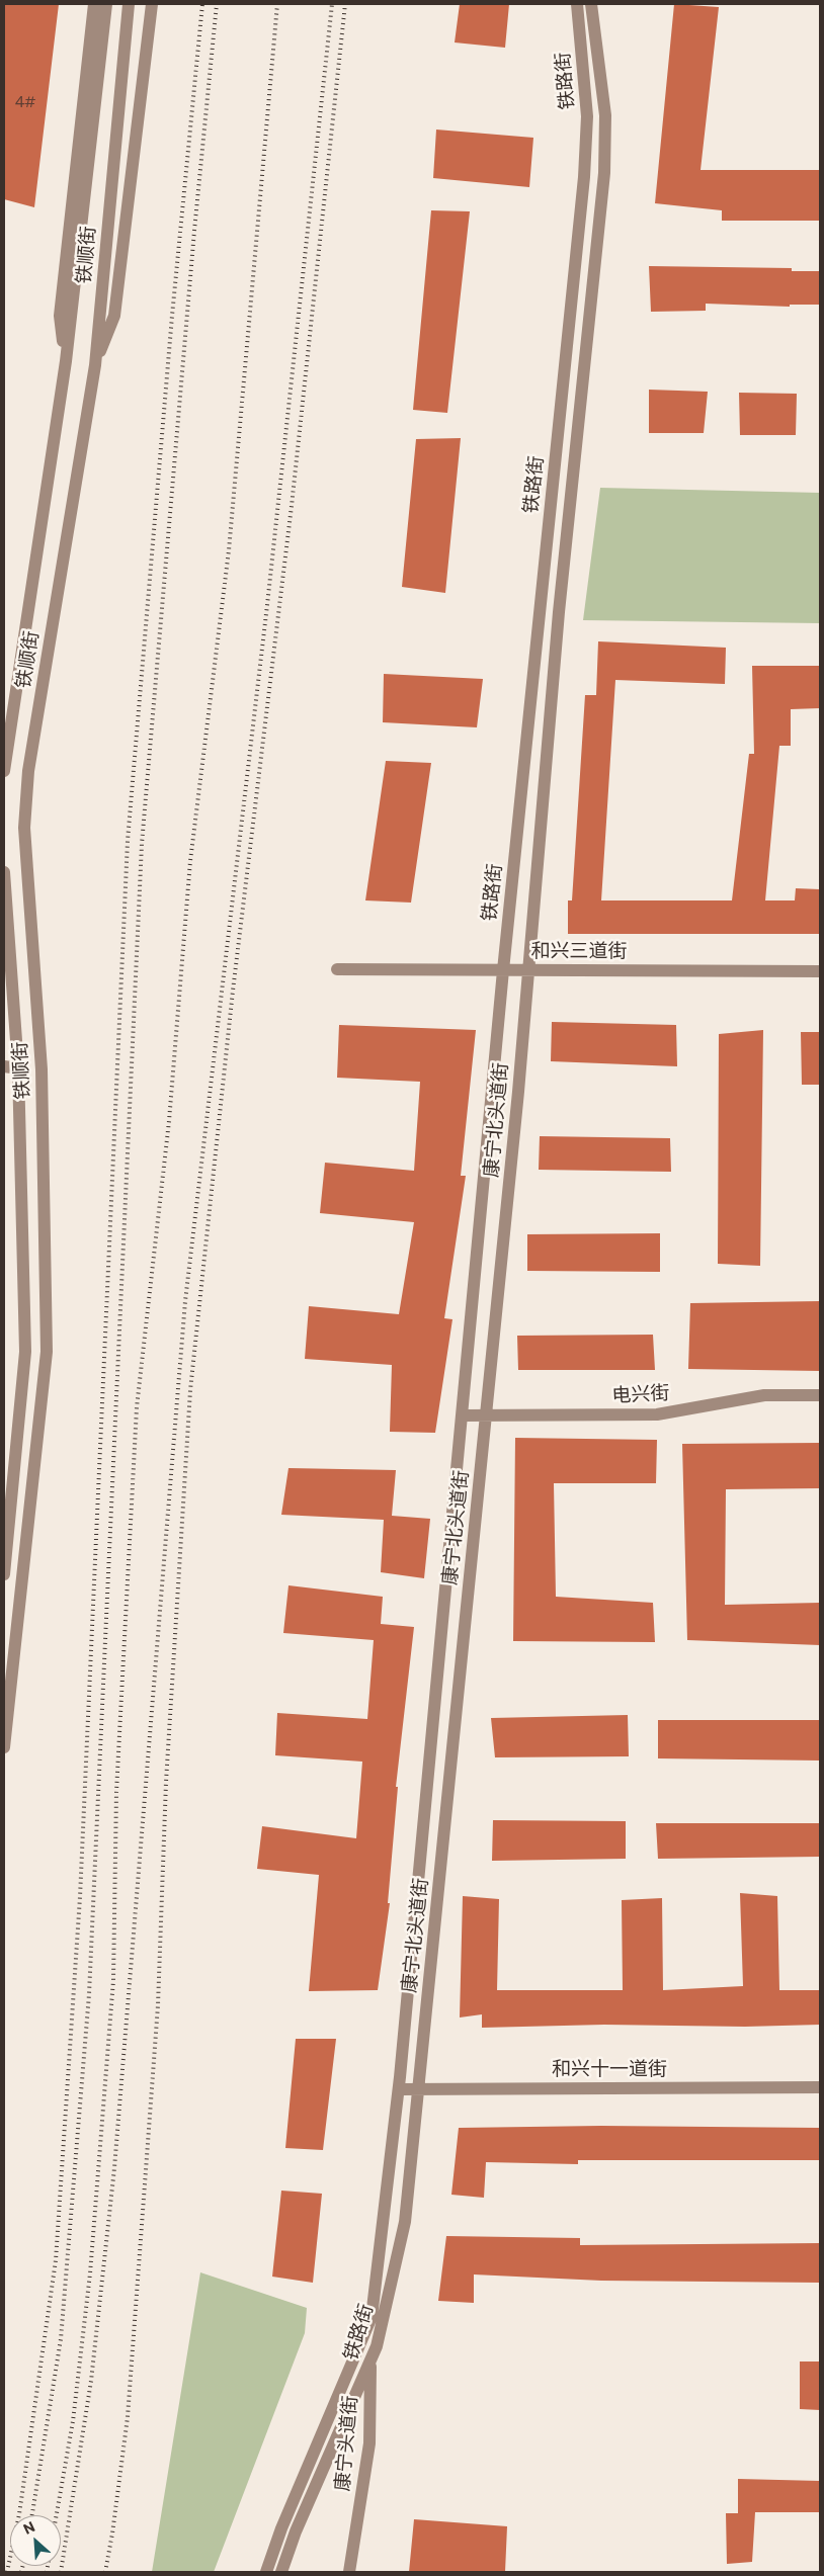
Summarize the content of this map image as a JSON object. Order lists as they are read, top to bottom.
{
  "streets": {
    "main road": [
      "铁路街",
      "铁顺街",
      "和兴三道街",
      "康宁北头道街",
      "电兴街",
      "和兴十一道街",
      "康宁头道街"
    ]
  },
  "crossings": [
    ["铁路街", "和兴三道街"],
    ["铁路街", "康宁北头道街"],
    ["铁路街", "和兴十一道街"],
    ["铁路街", "康宁头道街"],
    ["和兴三道街", "康宁北头道街"],
    ["康宁北头道街", "电兴街"],
    ["康宁北头道街", "和兴十一道街"]
  ],
  "house_numbers": ["4#"],
  "north": "top left"
}
